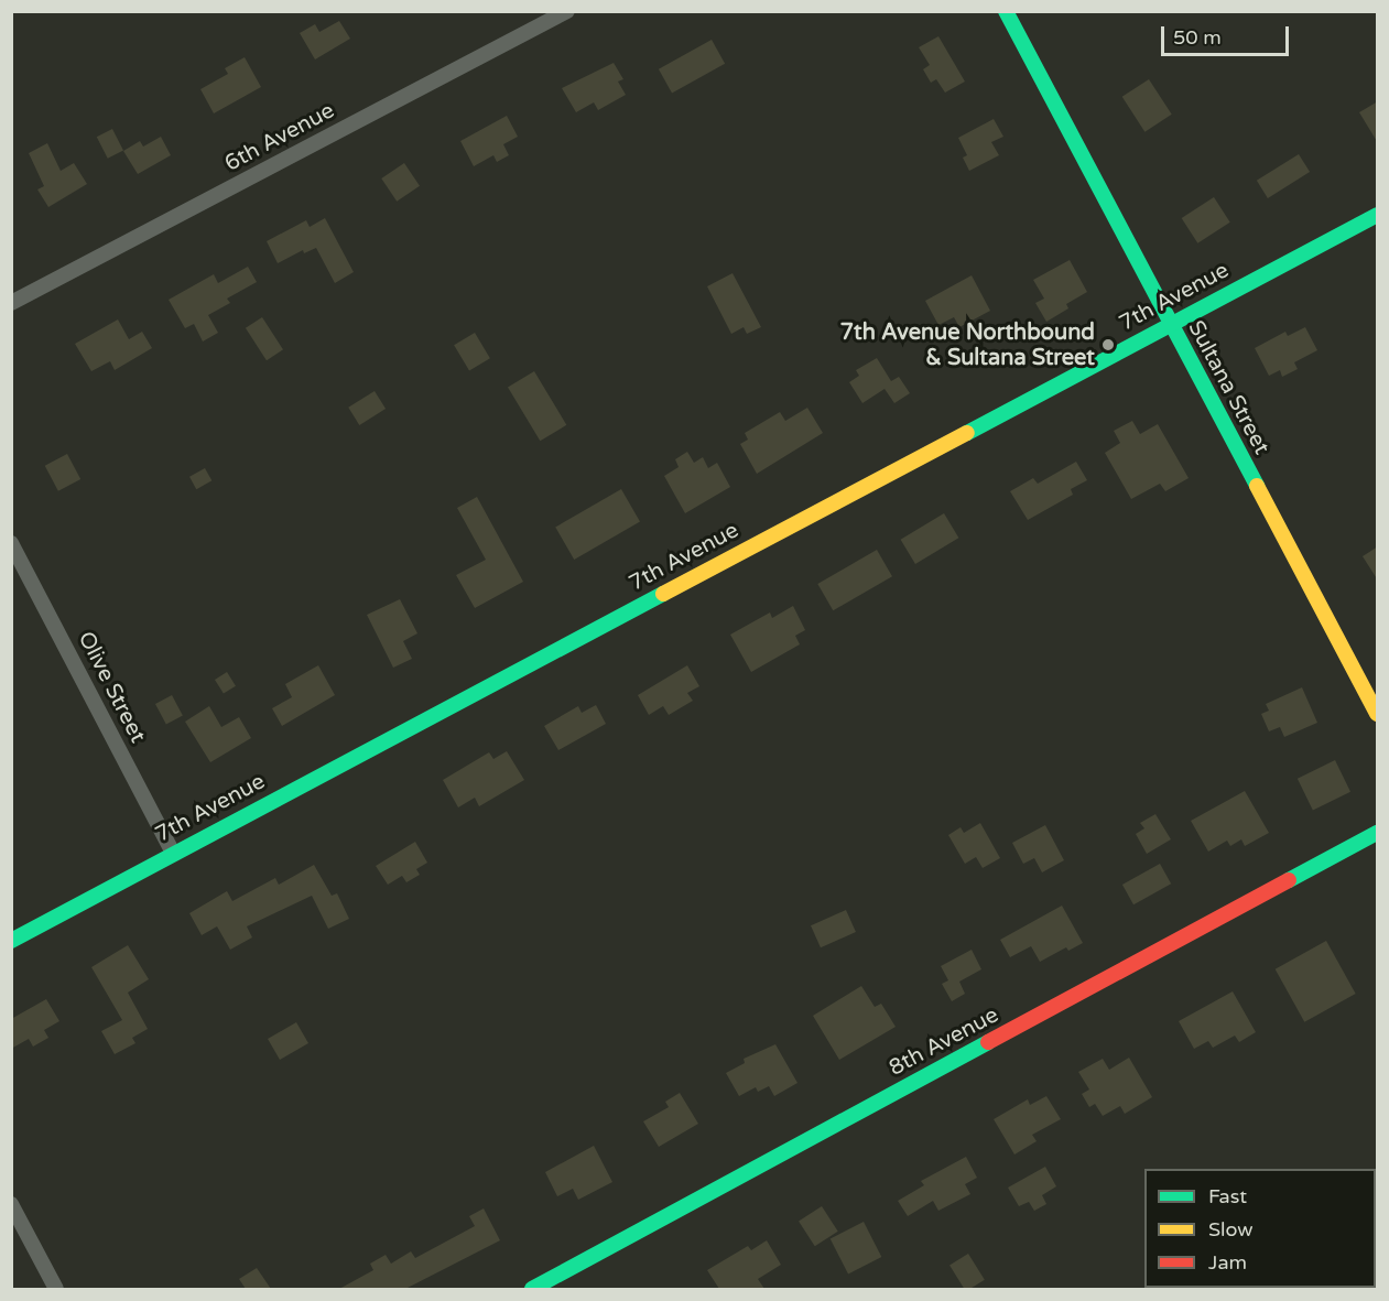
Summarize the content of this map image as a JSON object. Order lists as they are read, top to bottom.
{
  "streets": {
    "street": [
      "6th Avenue",
      "7th Avenue",
      "Sultana Street",
      "Olive Street",
      "8th Avenue"
    ]
  },
  "crossings": [
    ["7th Avenue", "Sultana Street"],
    ["7th Avenue", "Olive Street"]
  ],
  "places": ["7th Avenue Northbound & Sultana Street"],
  "legend": ["Fast", "Slow", "Jam"],
  "scale_bar": "50 m"
}
